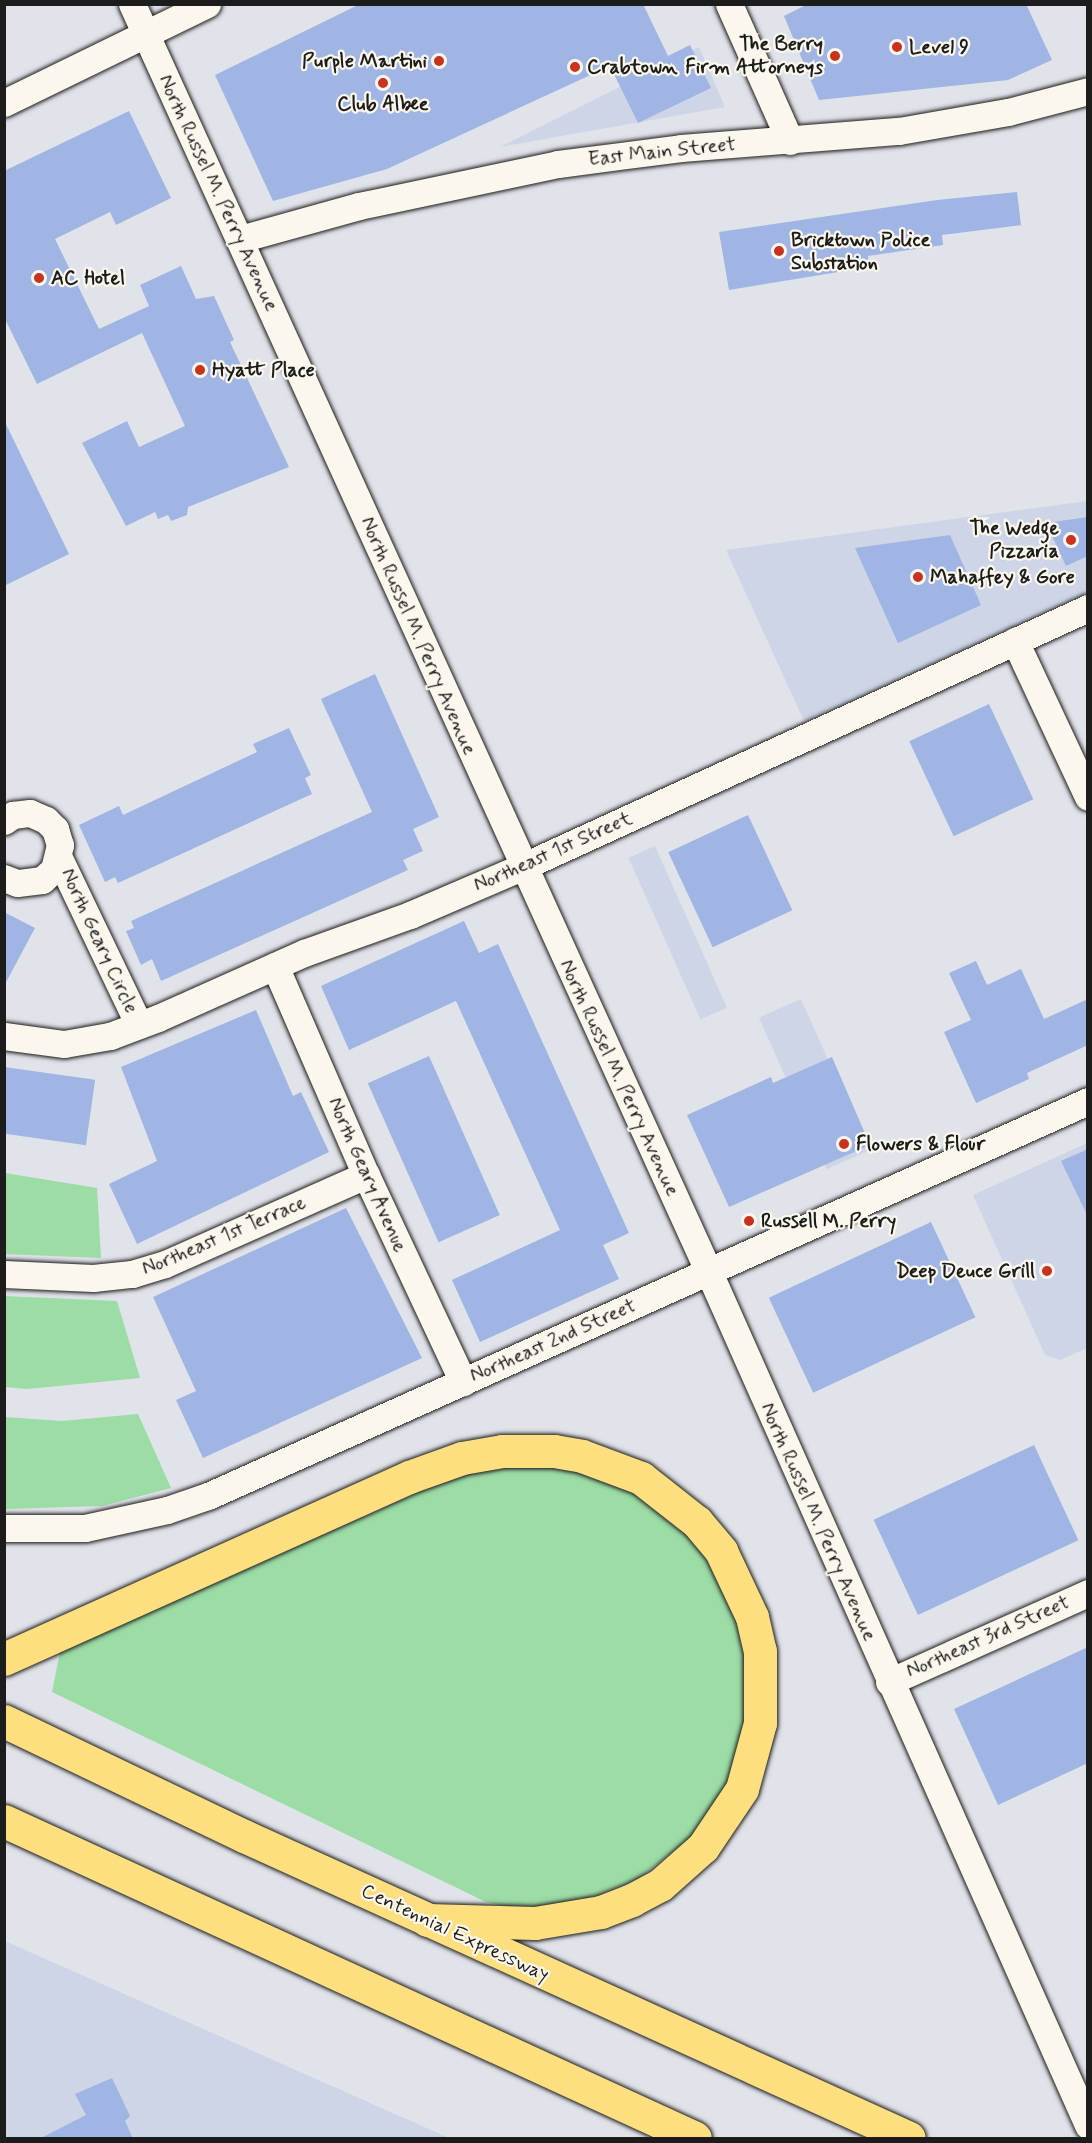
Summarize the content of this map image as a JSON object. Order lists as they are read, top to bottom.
{
  "streets": {
    "highway": ["Centennial Expressway"],
    "street": [
      "East Main Street",
      "North Russel M. Perry Avenue",
      "Northeast 1st Street",
      "North Geary Circle",
      "North Geary Avenue",
      "Northeast 1st Terrace",
      "Northeast 2nd Street",
      "Northeast 3rd Street"
    ]
  },
  "crossings": [
    ["East Main Street", "North Russel M. Perry Avenue"],
    ["North Russel M. Perry Avenue", "Northeast 1st Street"],
    ["North Russel M. Perry Avenue", "Northeast 2nd Street"],
    ["North Russel M. Perry Avenue", "Northeast 3rd Street"],
    ["Northeast 1st Street", "North Geary Circle"],
    ["Northeast 1st Street", "North Geary Avenue"],
    ["North Geary Avenue", "Northeast 1st Terrace"],
    ["North Geary Avenue", "Northeast 2nd Street"]
  ],
  "places": [
    "Level 9",
    "The Berry Firm Attorneys",
    "Purple Martini",
    "Crabtown",
    "Club Albee",
    "Bricktown Police Substation",
    "AC Hotel",
    "Hyatt Place",
    "The Wedge Pizzaria",
    "Mahaffey & Gore",
    "Flowers & Flour",
    "Russell M. Perry",
    "Deep Deuce Grill"
  ]
}
